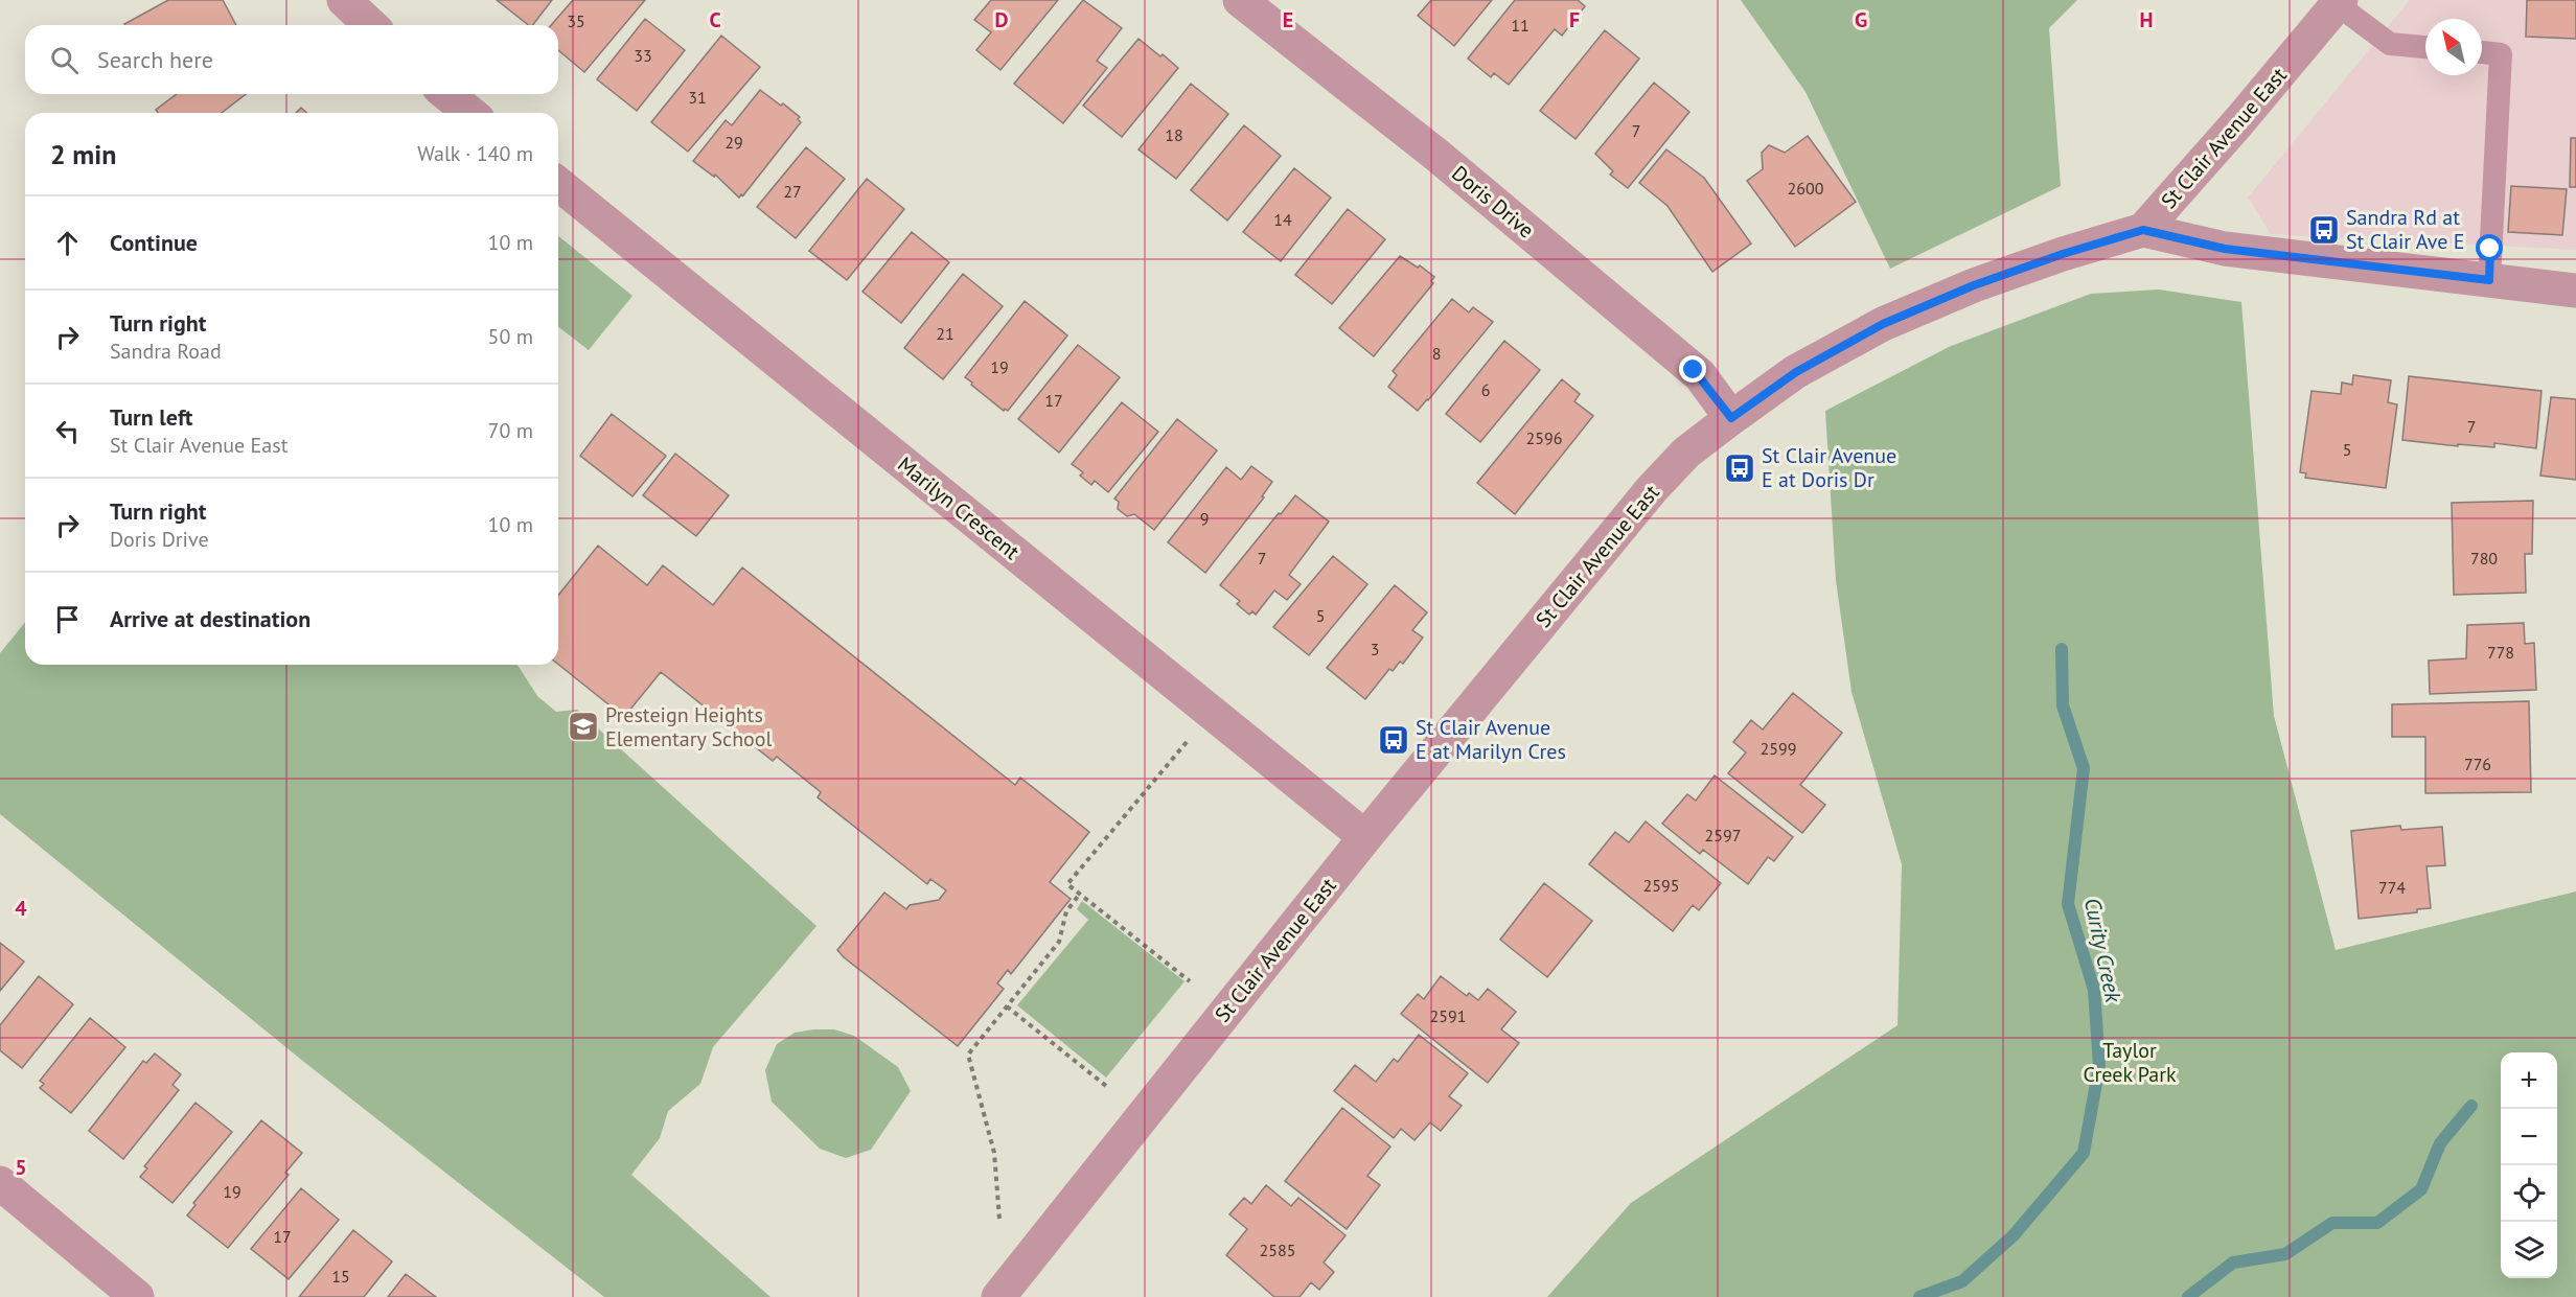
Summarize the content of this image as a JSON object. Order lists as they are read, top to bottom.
{
  "streets": {
    "street": ["St Clair Avenue East", "Doris Drive", "Marilyn Crescent"]
  },
  "crossings": [
    ["St Clair Avenue East", "Doris Drive"],
    ["St Clair Avenue East", "Marilyn Crescent"]
  ],
  "water": ["Curity Creek"],
  "parks": ["Taylor Creek Park"],
  "places": {
    "bus stop": ["Sandra Rd at St Clair Ave E", "St Clair Avenue E at Doris Dr", "St Clair Avenue E at Marilyn Cres"],
    "school or university": ["Presteign Heights Elementary School"]
  },
  "house_numbers": [
    "35",
    "11",
    "33",
    "31",
    "7",
    "18",
    "29",
    "2600",
    "27",
    "14",
    "21",
    "8",
    "19",
    "6",
    "17",
    "7",
    "2596",
    "5",
    "9",
    "7",
    "780",
    "5",
    "3",
    "778",
    "2599",
    "776",
    "2597",
    "2595",
    "774",
    "2591",
    "19",
    "17",
    "2585",
    "15"
  ],
  "north": "top left",
  "page": {
    "search": "Search here",
    "heading": ["2 min", "Walk · 140 m"],
    "list": [
      ["Continue", "10 m"],
      ["Turn right", "Sandra Road", "50 m"],
      ["Turn left", "St Clair Avenue East", "70 m"],
      ["Turn right", "Doris Drive", "10 m"],
      "Arrive at destination"
    ],
    "map_buttons": ["+", "−"]
  },
  "grid": {
    "columns": [
      "C",
      "D",
      "E",
      "F",
      "G",
      "H"
    ],
    "rows": ["4", "5"]
  }
}
